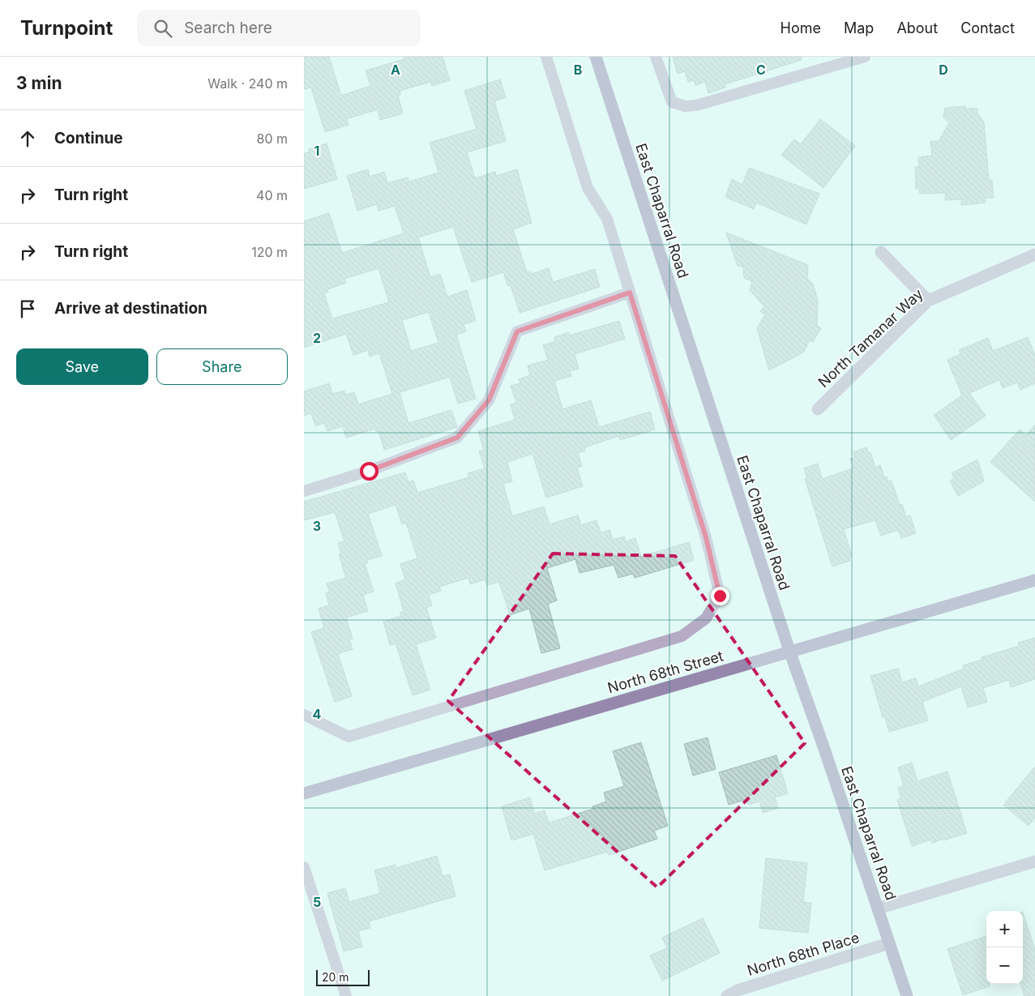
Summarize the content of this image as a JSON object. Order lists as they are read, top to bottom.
{
  "streets": {
    "main road": ["East Chaparral Road", "North 68th Street"],
    "street": ["North Tamanar Way", "North 68th Place"]
  },
  "crossings": [
    ["East Chaparral Road", "North 68th Street"],
    ["East Chaparral Road", "North 68th Place"]
  ],
  "scale_bar": "20 m",
  "page": {
    "header": "Turnpoint",
    "search": "Search here",
    "nav": [
      "Home",
      "Map",
      "About",
      "Contact"
    ],
    "heading": ["3 min", "Walk · 240 m"],
    "list": [
      ["Continue", "80 m"],
      ["Turn right", "40 m"],
      ["Turn right", "120 m"],
      "Arrive at destination"
    ],
    "buttons": ["Save", "Share"],
    "map_buttons": ["+", "−"],
    "scale": "20 m"
  },
  "grid": {
    "columns": [
      "A",
      "B",
      "C",
      "D"
    ],
    "rows": [
      "1",
      "2",
      "3",
      "4",
      "5"
    ]
  }
}
